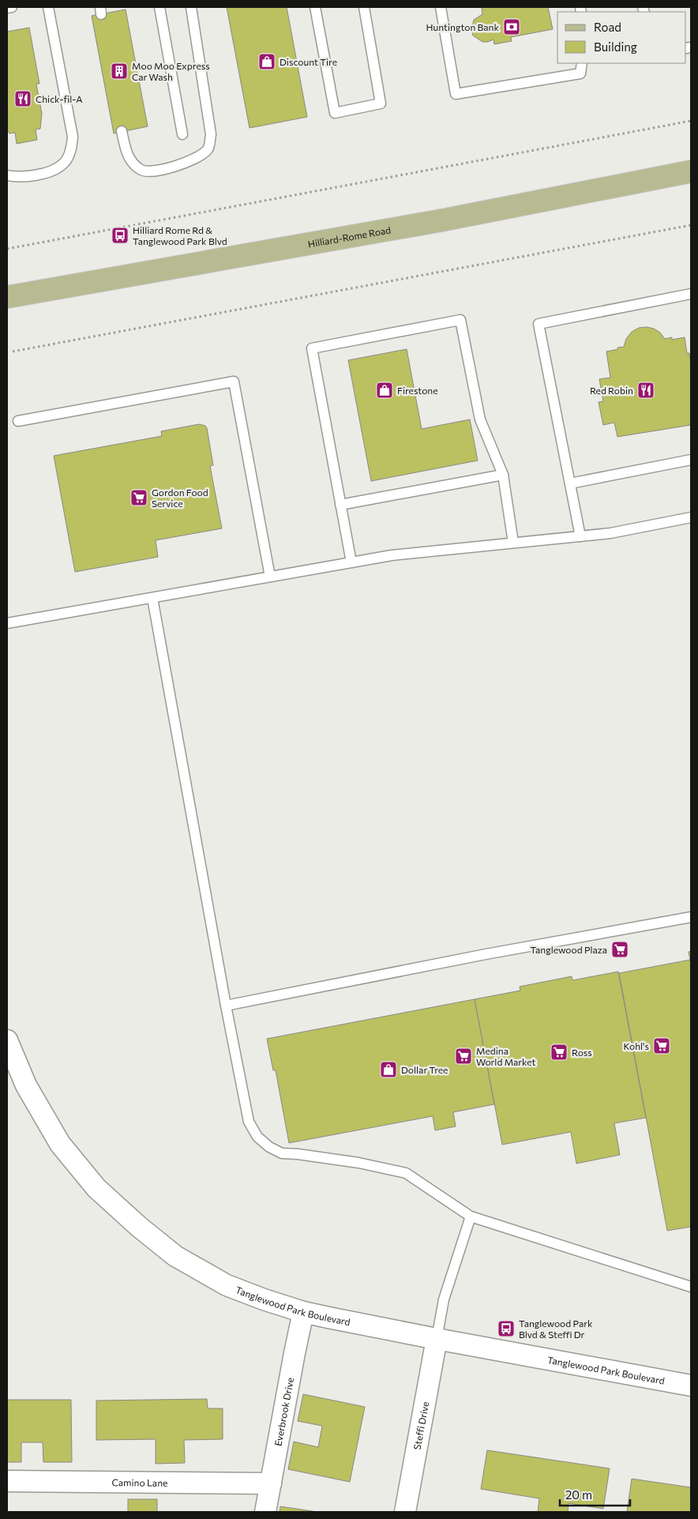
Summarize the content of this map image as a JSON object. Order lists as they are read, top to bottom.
{
  "streets": {
    "main road": ["Hilliard-Rome Road"],
    "street": [
      "Tanglewood Park Boulevard",
      "Everbrook Drive",
      "Steffi Drive",
      "Camino Lane"
    ]
  },
  "crossings": [
    ["Tanglewood Park Boulevard", "Everbrook Drive"],
    ["Tanglewood Park Boulevard", "Steffi Drive"],
    ["Everbrook Drive", "Camino Lane"]
  ],
  "places": {
    "bank": ["Huntington Bank"],
    "shop": ["Discount Tire", "Firestone", "Dollar Tree"],
    "building": ["Moo Moo Express Car Wash"],
    "restaurant": ["Chick-fil-A", "Red Robin"],
    "bus stop": ["Hilliard Rome Rd & Tanglewood Park Blvd", "Tanglewood Park Blvd & Steffi Dr"],
    "supermarket": [
      "Gordon Food Service",
      "Tanglewood Plaza",
      "Kohl's",
      "Ross",
      "Medina World Market"
    ]
  },
  "legend": ["Road", "Building"],
  "scale_bar": "20 m"
}
